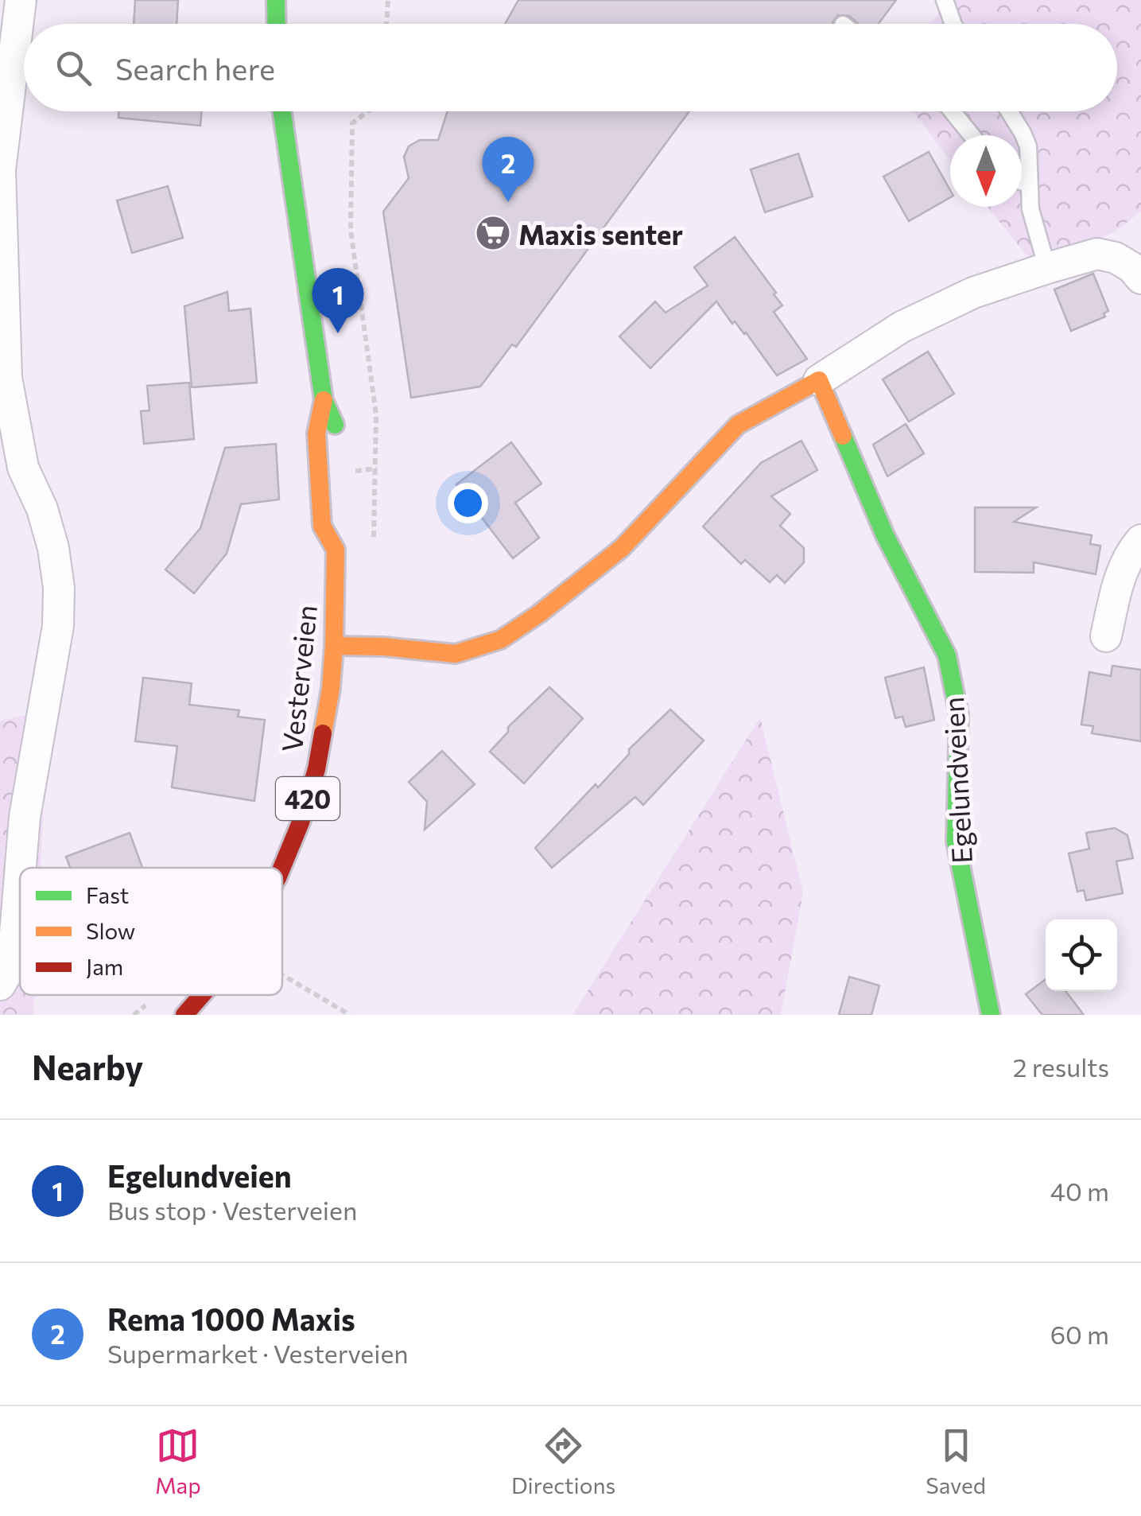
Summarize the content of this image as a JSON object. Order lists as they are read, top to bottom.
{
  "streets": {
    "street": ["Vesterveien", "Egelundveien", "420"]
  },
  "places": {
    "supermarket": ["Maxis senter"]
  },
  "legend": ["Fast", "Slow", "Jam"],
  "north": "bottom",
  "page": {
    "search": "Search here",
    "pins": ["2", "1"],
    "heading": ["Nearby", "2 results"],
    "list": [
      {
        "mark": "1",
        "name": "Egelundveien",
        "note": "Bus stop · Vesterveien",
        "value": "40 m"
      },
      {
        "mark": "2",
        "name": "Rema 1000 Maxis",
        "note": "Supermarket · Vesterveien",
        "value": "60 m"
      }
    ],
    "nav": ["Map", "Directions", "Saved"]
  }
}
